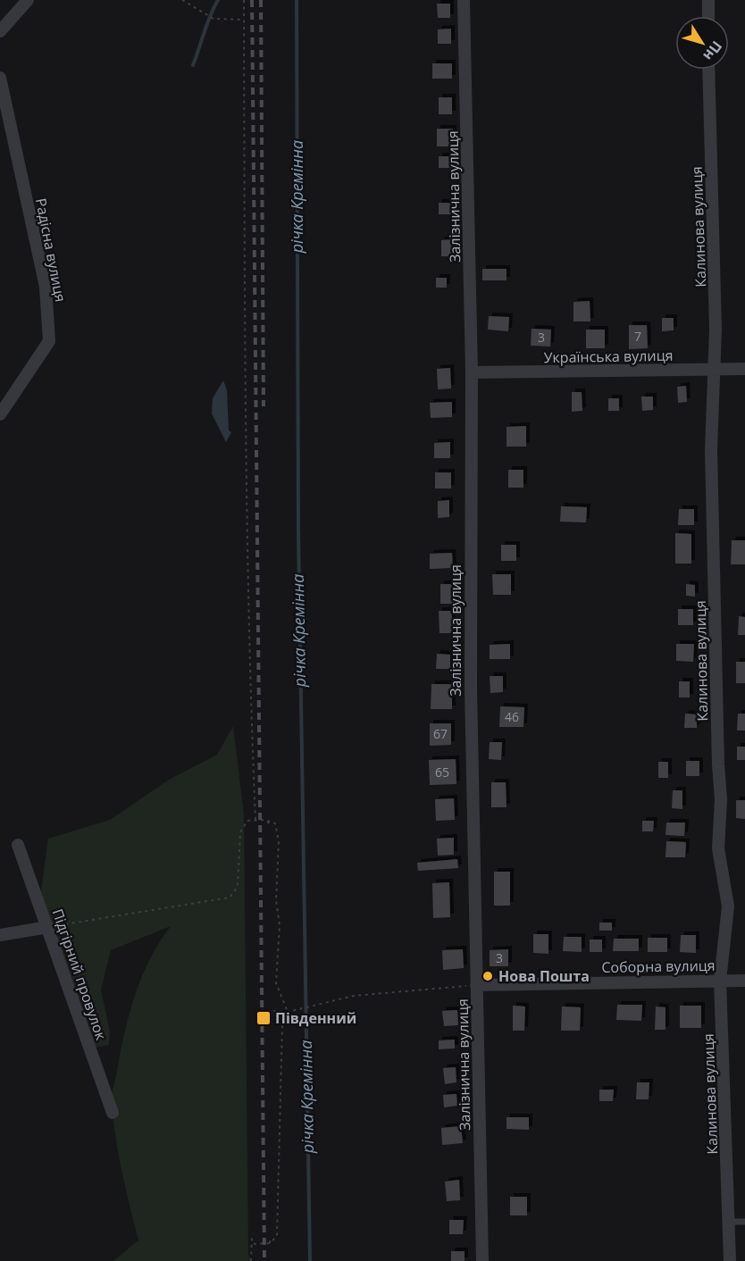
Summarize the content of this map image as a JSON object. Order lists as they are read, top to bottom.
{
  "streets": {
    "street": [
      "Залізнична вулиця",
      "Калинова вулиця",
      "Радісна вулиця",
      "Українська вулиця",
      "Соборна вулиця",
      "Підгірний провулок"
    ]
  },
  "crossings": [
    ["Залізнична вулиця", "Українська вулиця"],
    ["Залізнична вулиця", "Соборна вулиця"],
    ["Калинова вулиця", "Українська вулиця"],
    ["Калинова вулиця", "Соборна вулиця"]
  ],
  "water": ["річка Кремінна"],
  "places": {
    "other": ["Нова Пошта"],
    "transit": ["Південний"]
  },
  "house_numbers": [
    "7",
    "3",
    "46",
    "67",
    "65",
    "3"
  ],
  "north": "bottom right"
}
